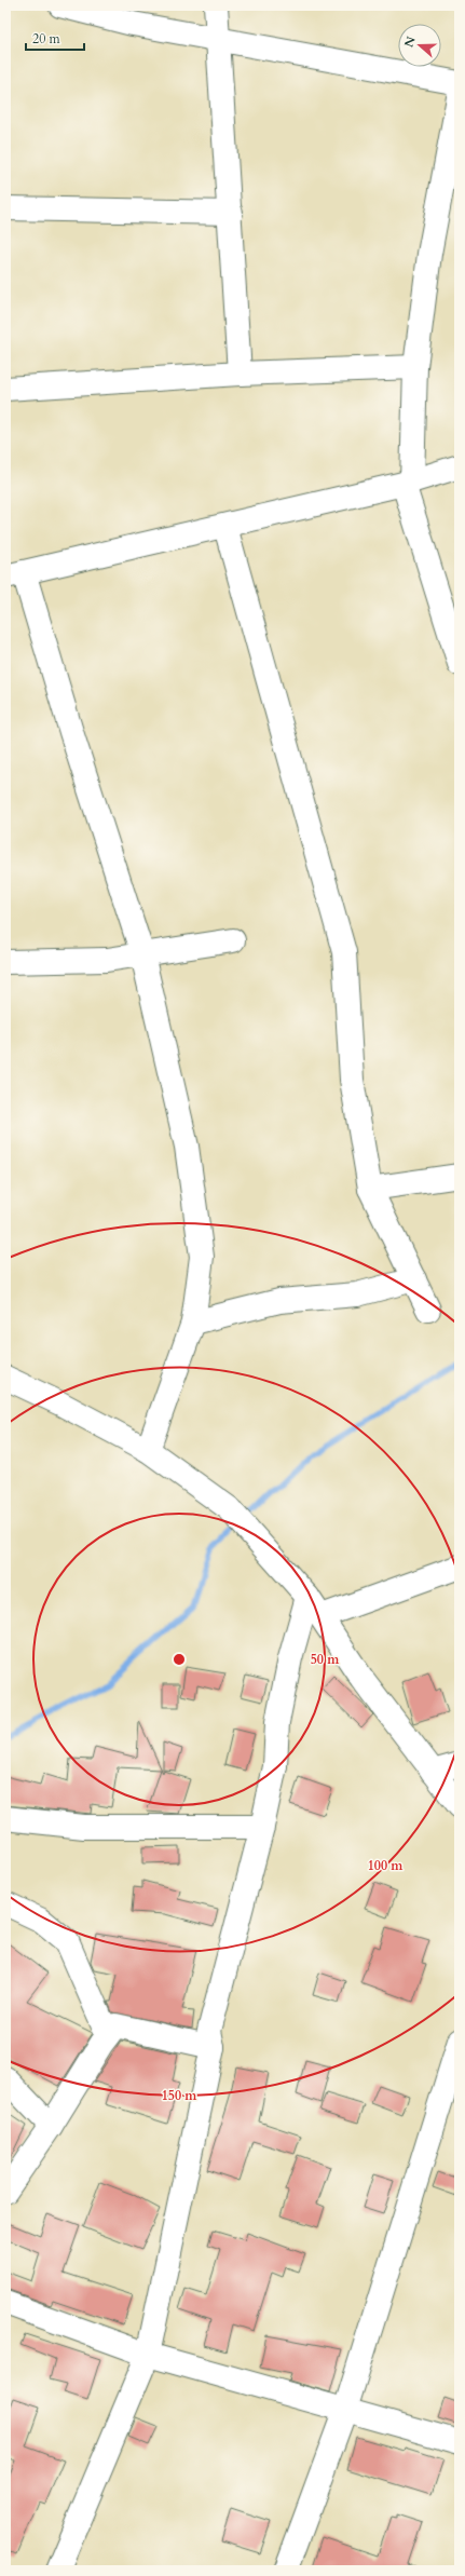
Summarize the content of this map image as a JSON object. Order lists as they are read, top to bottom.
{
  "scale_bar": "20 m",
  "north": "left",
  "rings": ["50 m", "100 m", "150 m"]
}
